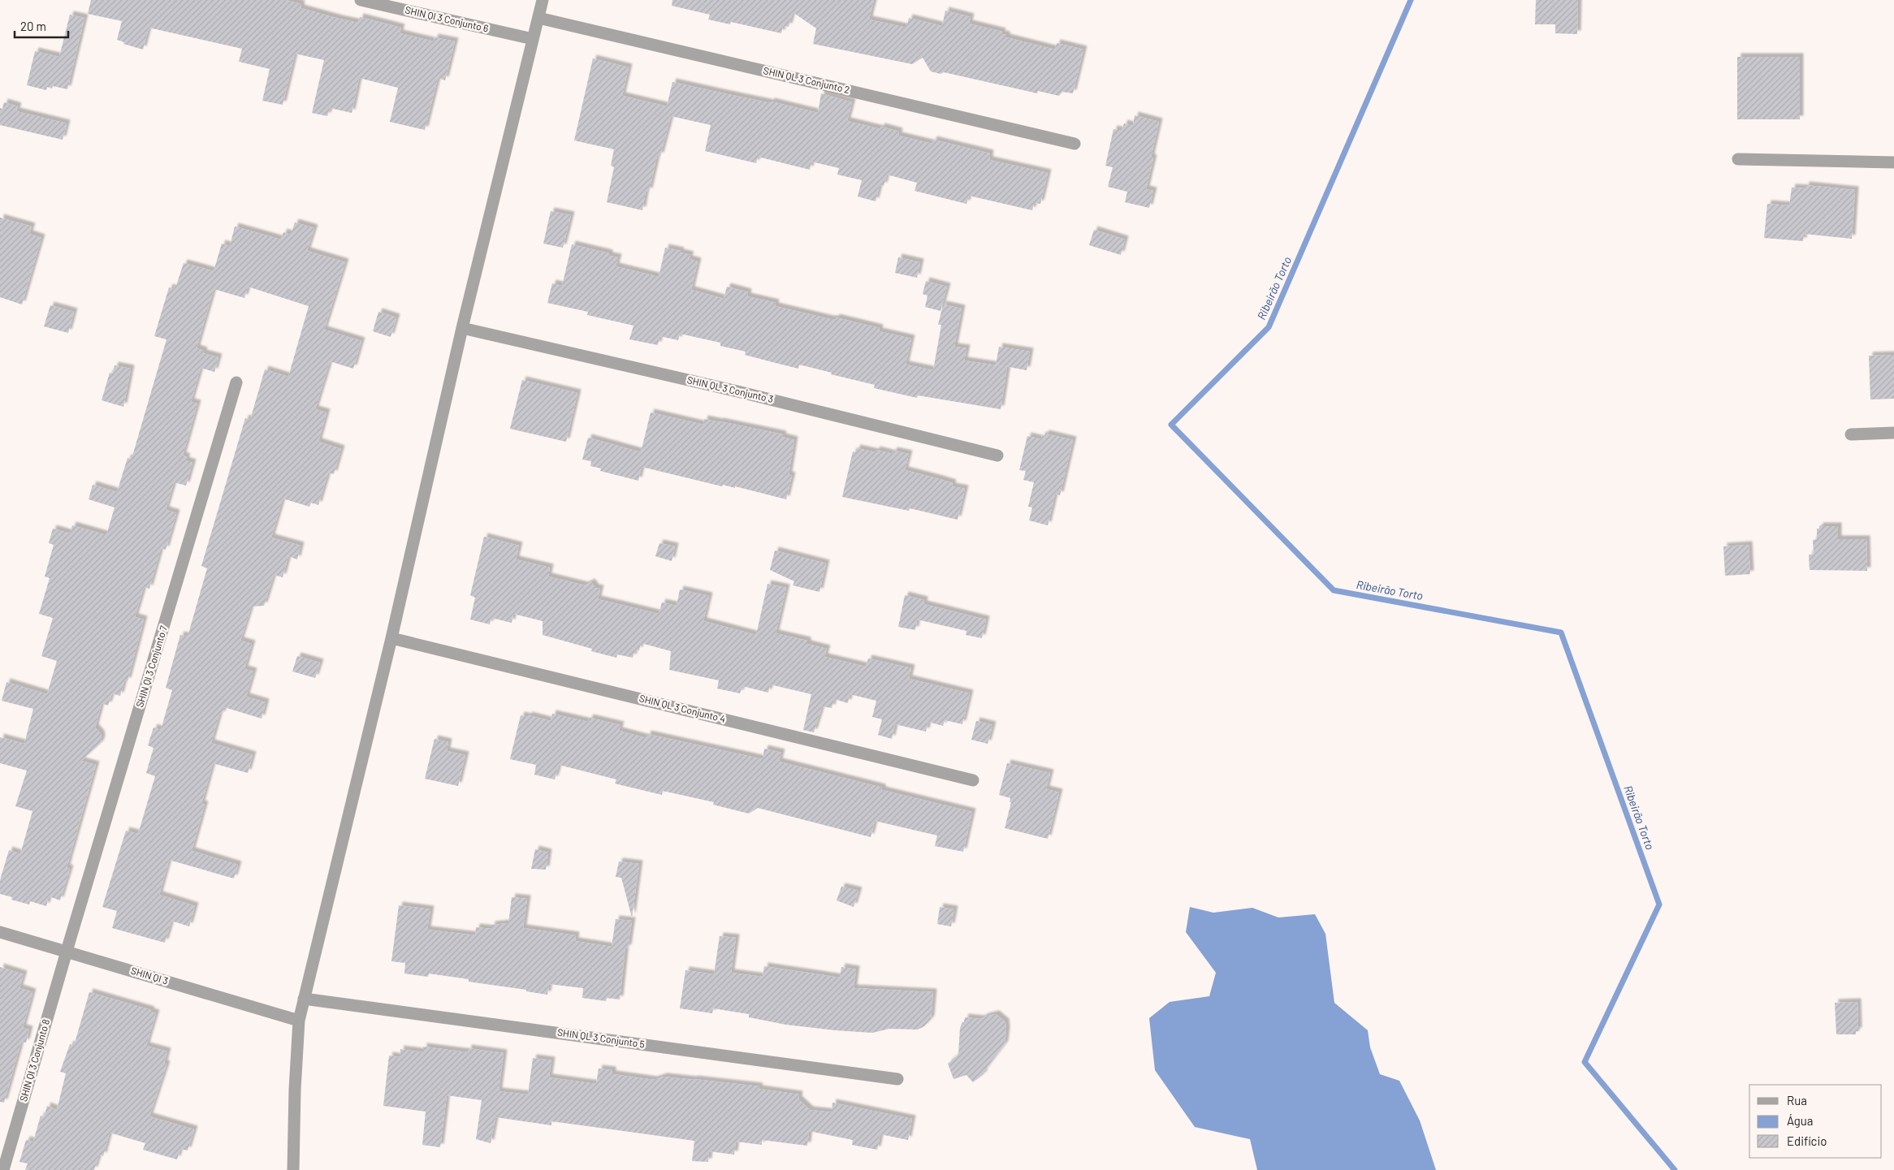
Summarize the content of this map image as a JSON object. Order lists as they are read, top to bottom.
{
  "streets": {
    "street": [
      "SHIN QI 3 Conjunto 6",
      "SHIN QL 3 Conjunto 2",
      "SHIN QL 3 Conjunto 3",
      "SHIN QI 3 Conjunto 7",
      "SHIN QL 3 Conjunto 4",
      "SHIN QI 3",
      "SHIN QL 3 Conjunto 5",
      "SHIN QI 3 Conjunto 8"
    ]
  },
  "crossings": [
    ["SHIN QI 3 Conjunto 7", "SHIN QI 3"],
    ["SHIN QI 3 Conjunto 7", "SHIN QI 3 Conjunto 8"],
    ["SHIN QI 3", "SHIN QI 3 Conjunto 8"]
  ],
  "water": ["Ribeirão Torto"],
  "legend": ["Rua", "Água", "Edifício"],
  "scale_bar": "20 m"
}
